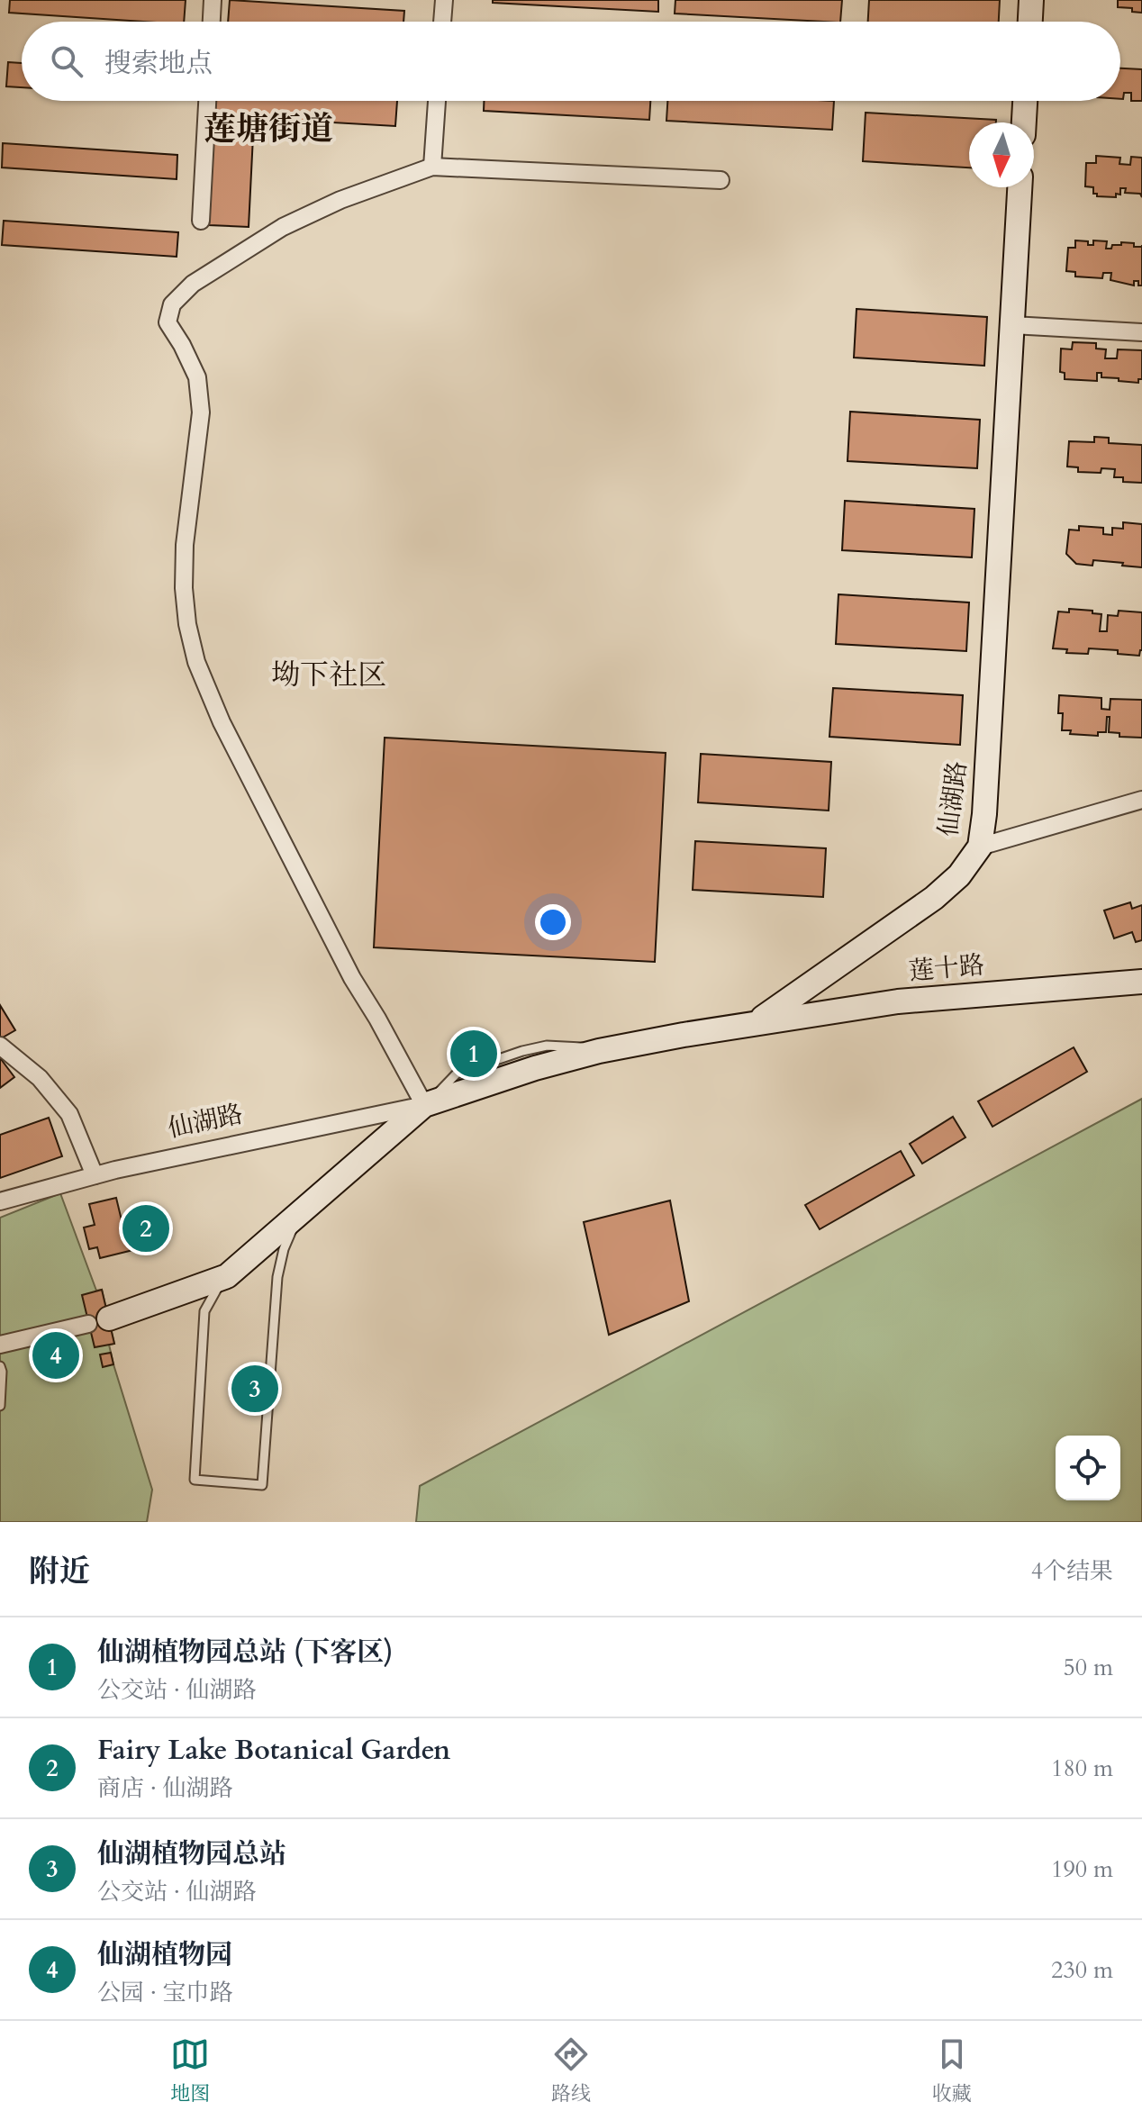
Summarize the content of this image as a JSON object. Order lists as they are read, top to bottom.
{
  "streets": {
    "street": ["仙湖路", "莲十路"]
  },
  "crossings": [
    ["仙湖路", "莲十路"]
  ],
  "districts": ["莲塘街道", "坳下社区"],
  "north": "bottom",
  "page": {
    "search": "搜索地点",
    "pins": [
      "1",
      "2",
      "4",
      "3"
    ],
    "heading": ["附近", "4个结果"],
    "list": [
      {
        "mark": "1",
        "name": "仙湖植物园总站 (下客区)",
        "note": "公交站 · 仙湖路",
        "value": "50 m"
      },
      {
        "mark": "2",
        "name": "Fairy Lake Botanical Garden",
        "note": "商店 · 仙湖路",
        "value": "180 m"
      },
      {
        "mark": "3",
        "name": "仙湖植物园总站",
        "note": "公交站 · 仙湖路",
        "value": "190 m"
      },
      {
        "mark": "4",
        "name": "仙湖植物园",
        "note": "公园 · 宝巾路",
        "value": "230 m"
      }
    ],
    "nav": ["地图", "路线", "收藏"]
  }
}
